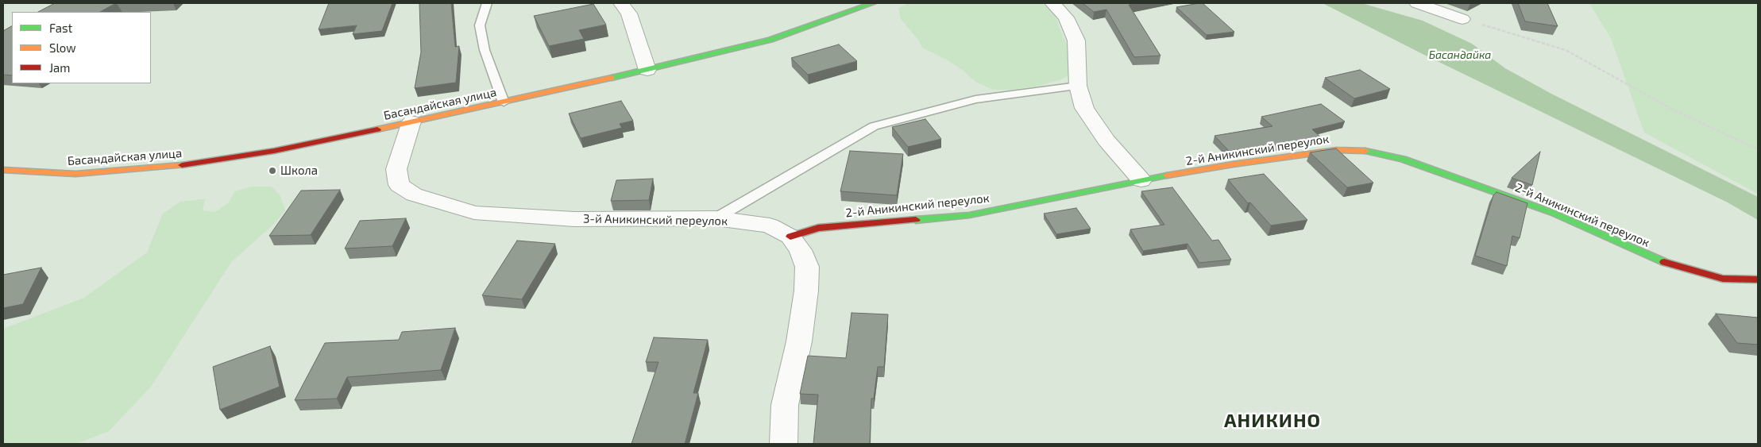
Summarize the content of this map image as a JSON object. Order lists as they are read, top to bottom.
{
  "streets": {
    "street": ["Басандайская улица", "2-й Аникинский переулок", "3-й Аникинский переулок"]
  },
  "crossings": [
    ["Басандайская улица", "3-й Аникинский переулок"],
    ["2-й Аникинский переулок", "3-й Аникинский переулок"]
  ],
  "districts": ["АНИКИНО"],
  "water": ["Басандайка"],
  "places": ["Школа"],
  "legend": ["Fast", "Slow", "Jam"]
}
